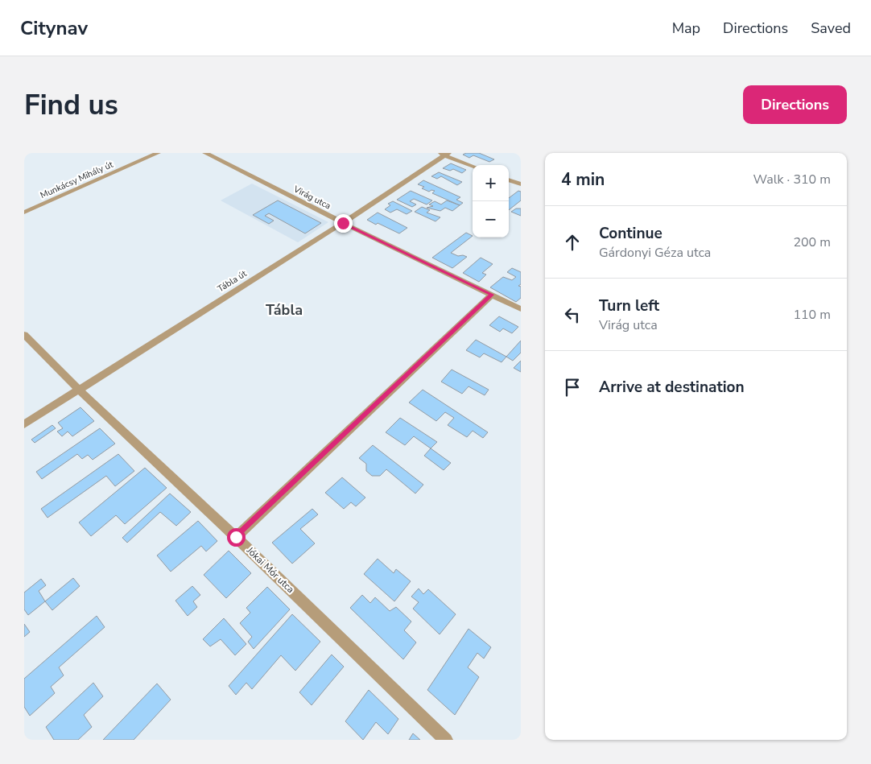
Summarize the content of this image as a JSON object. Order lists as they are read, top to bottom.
{
  "streets": {
    "street": [
      "Munkácsy Mihály út",
      "Virág utca",
      "Tábla út",
      "Jókai Mór utca"
    ]
  },
  "crossings": [
    ["Virág utca", "Tábla út"],
    ["Tábla út", "Jókai Mór utca"]
  ],
  "districts": ["Tábla"],
  "page": {
    "header": "Citynav",
    "nav": ["Map", "Directions", "Saved"],
    "buttons": "Directions",
    "title": "Find us",
    "heading": ["4 min", "Walk · 310 m"],
    "map_buttons": ["+", "−"],
    "list": [
      ["Continue", "Gárdonyi Géza utca", "200 m"],
      ["Turn left", "Virág utca", "110 m"],
      "Arrive at destination"
    ]
  }
}
